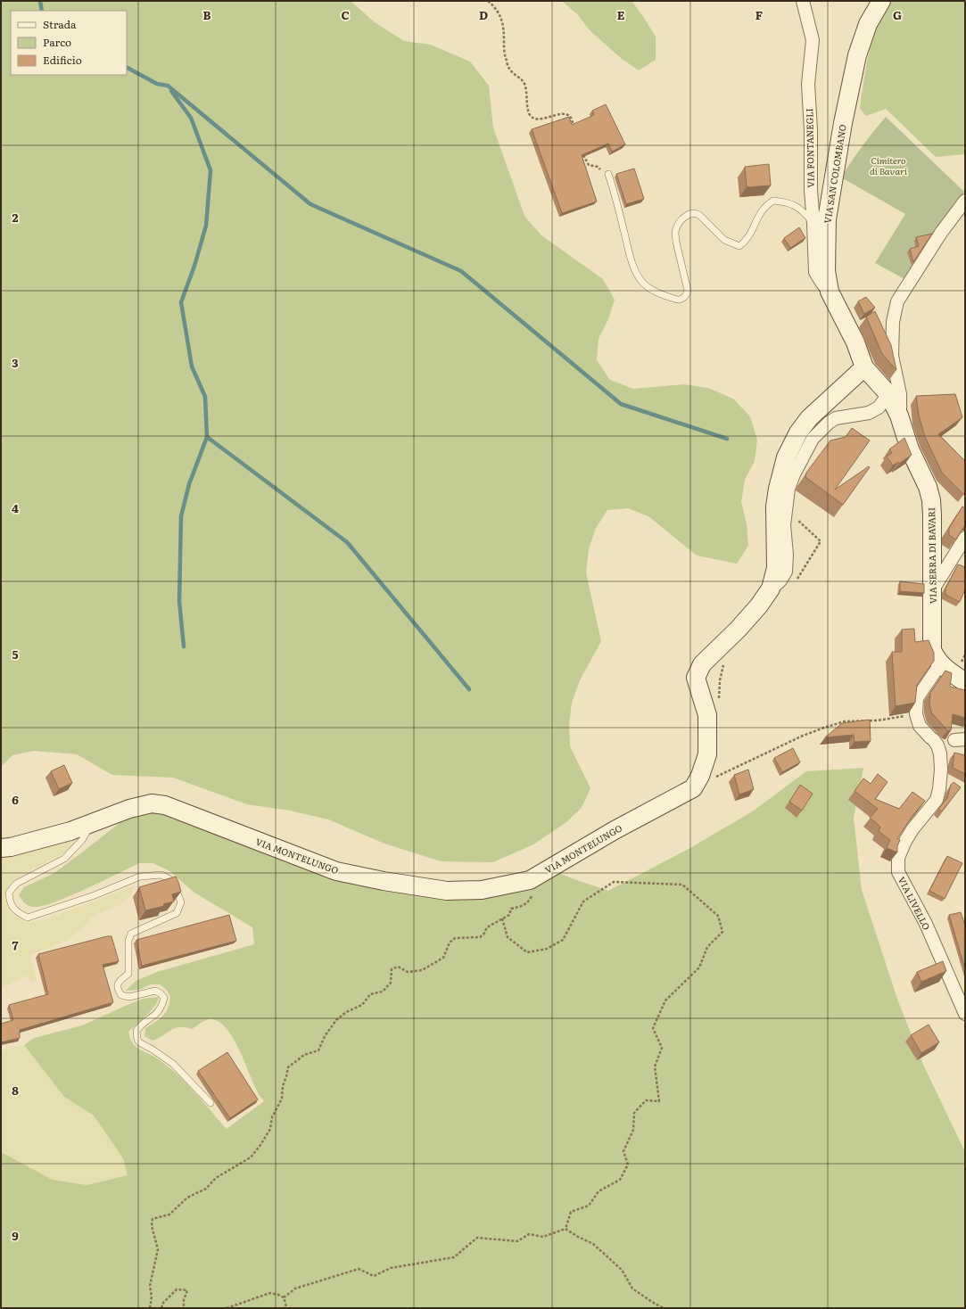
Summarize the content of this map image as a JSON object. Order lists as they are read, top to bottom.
{
  "streets": {
    "street": [
      "VIA FONTANEGLI",
      "VIA SAN COLOMBANO",
      "VIA SERRA DI BAVARI",
      "VIA MONTELUNGO",
      "VIA LIVELLO"
    ]
  },
  "crossings": [
    ["VIA FONTANEGLI", "VIA SAN COLOMBANO"],
    ["VIA SAN COLOMBANO", "VIA SERRA DI BAVARI"],
    ["VIA SAN COLOMBANO", "VIA MONTELUNGO"],
    ["VIA SERRA DI BAVARI", "VIA MONTELUNGO"]
  ],
  "parks": ["Cimitero di Bavari"],
  "legend": ["Strada", "Parco", "Edificio"],
  "grid": {
    "columns": [
      "B",
      "C",
      "D",
      "E",
      "F",
      "G"
    ],
    "rows": [
      "2",
      "3",
      "4",
      "5",
      "6",
      "7",
      "8",
      "9"
    ]
  }
}
